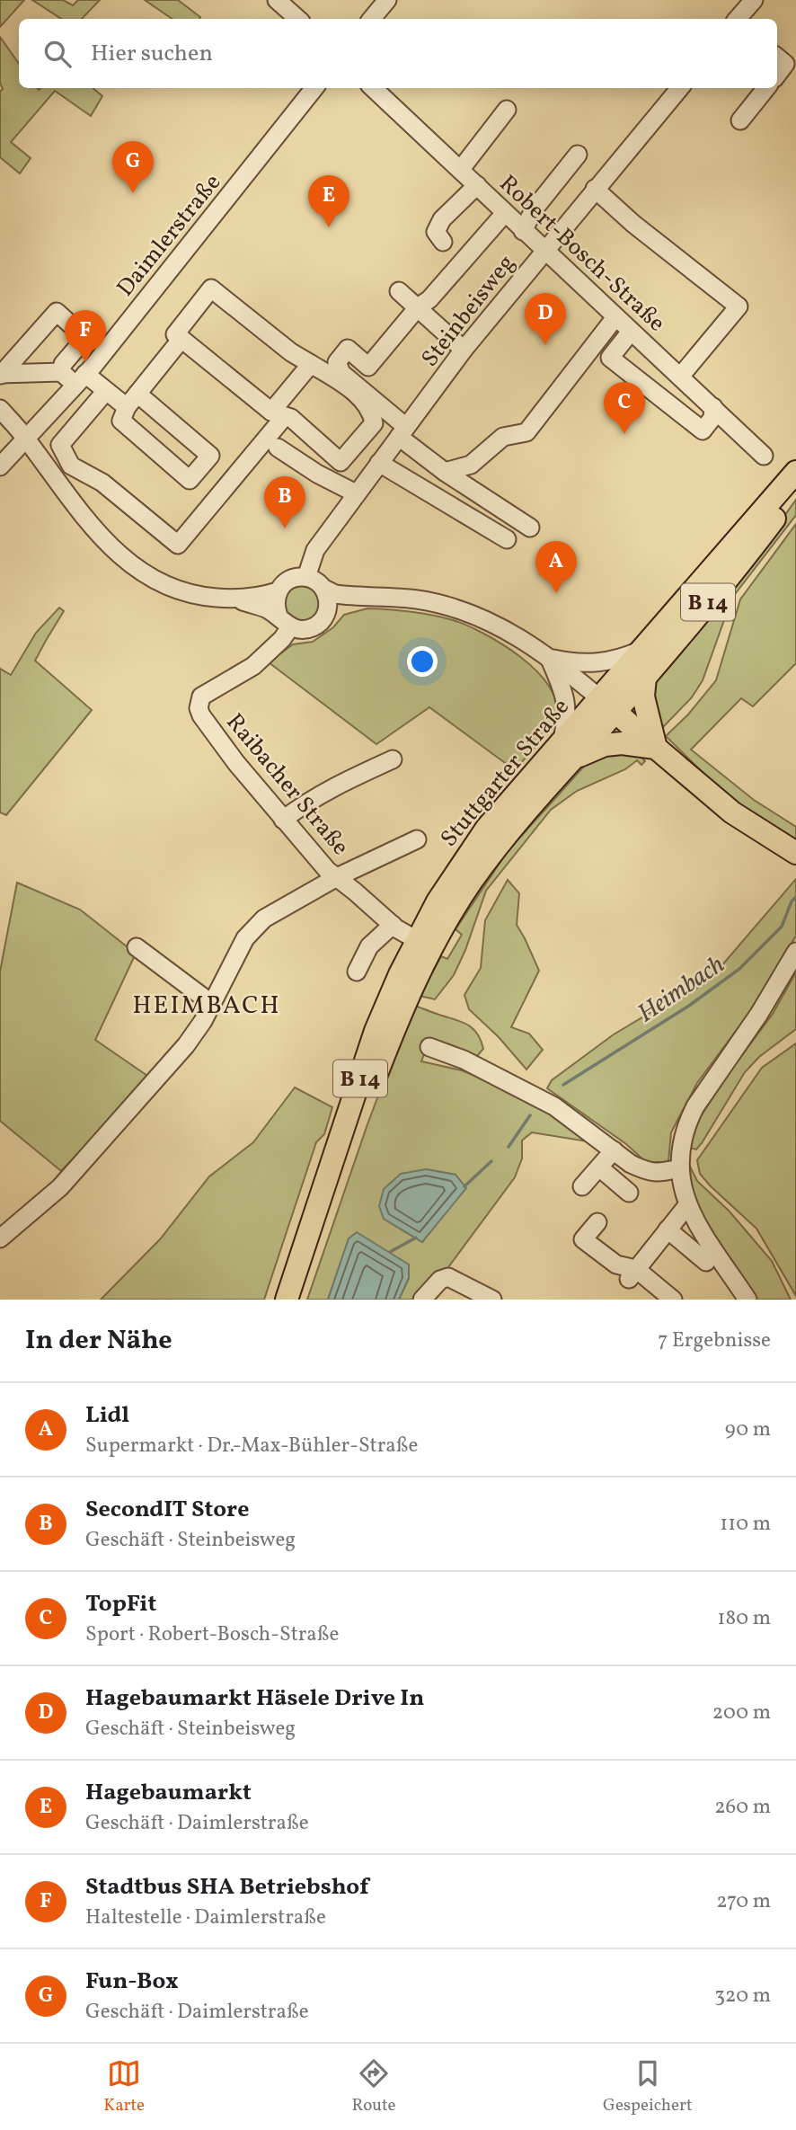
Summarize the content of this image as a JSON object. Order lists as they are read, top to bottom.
{
  "streets": {
    "main road": ["B 14", "Stuttgarter Straße"],
    "street": [
      "Daimlerstraße",
      "Robert-Bosch-Straße",
      "Steinbeisweg",
      "Raibacher Straße"
    ]
  },
  "crossings": [
    ["Robert-Bosch-Straße", "Steinbeisweg"],
    ["Steinbeisweg", "Raibacher Straße"],
    ["Stuttgarter Straße", "Raibacher Straße"]
  ],
  "districts": ["HEIMBACH"],
  "water": ["Heimbach"],
  "page": {
    "search": "Hier suchen",
    "pins": [
      "G",
      "E",
      "D",
      "F",
      "C",
      "B",
      "A"
    ],
    "heading": ["In der Nähe", "7 Ergebnisse"],
    "list": [
      {
        "mark": "A",
        "name": "Lidl",
        "note": "Supermarkt · Dr.-Max-Bühler-Straße",
        "value": "90 m"
      },
      {
        "mark": "B",
        "name": "SecondIT Store",
        "note": "Geschäft · Steinbeisweg",
        "value": "110 m"
      },
      {
        "mark": "C",
        "name": "TopFit",
        "note": "Sport · Robert-Bosch-Straße",
        "value": "180 m"
      },
      {
        "mark": "D",
        "name": "Hagebaumarkt Häsele Drive In",
        "note": "Geschäft · Steinbeisweg",
        "value": "200 m"
      },
      {
        "mark": "E",
        "name": "Hagebaumarkt",
        "note": "Geschäft · Daimlerstraße",
        "value": "260 m"
      },
      {
        "mark": "F",
        "name": "Stadtbus SHA Betriebshof",
        "note": "Haltestelle · Daimlerstraße",
        "value": "270 m"
      },
      {
        "mark": "G",
        "name": "Fun-Box",
        "note": "Geschäft · Daimlerstraße",
        "value": "320 m"
      }
    ],
    "nav": ["Karte", "Route", "Gespeichert"]
  }
}
